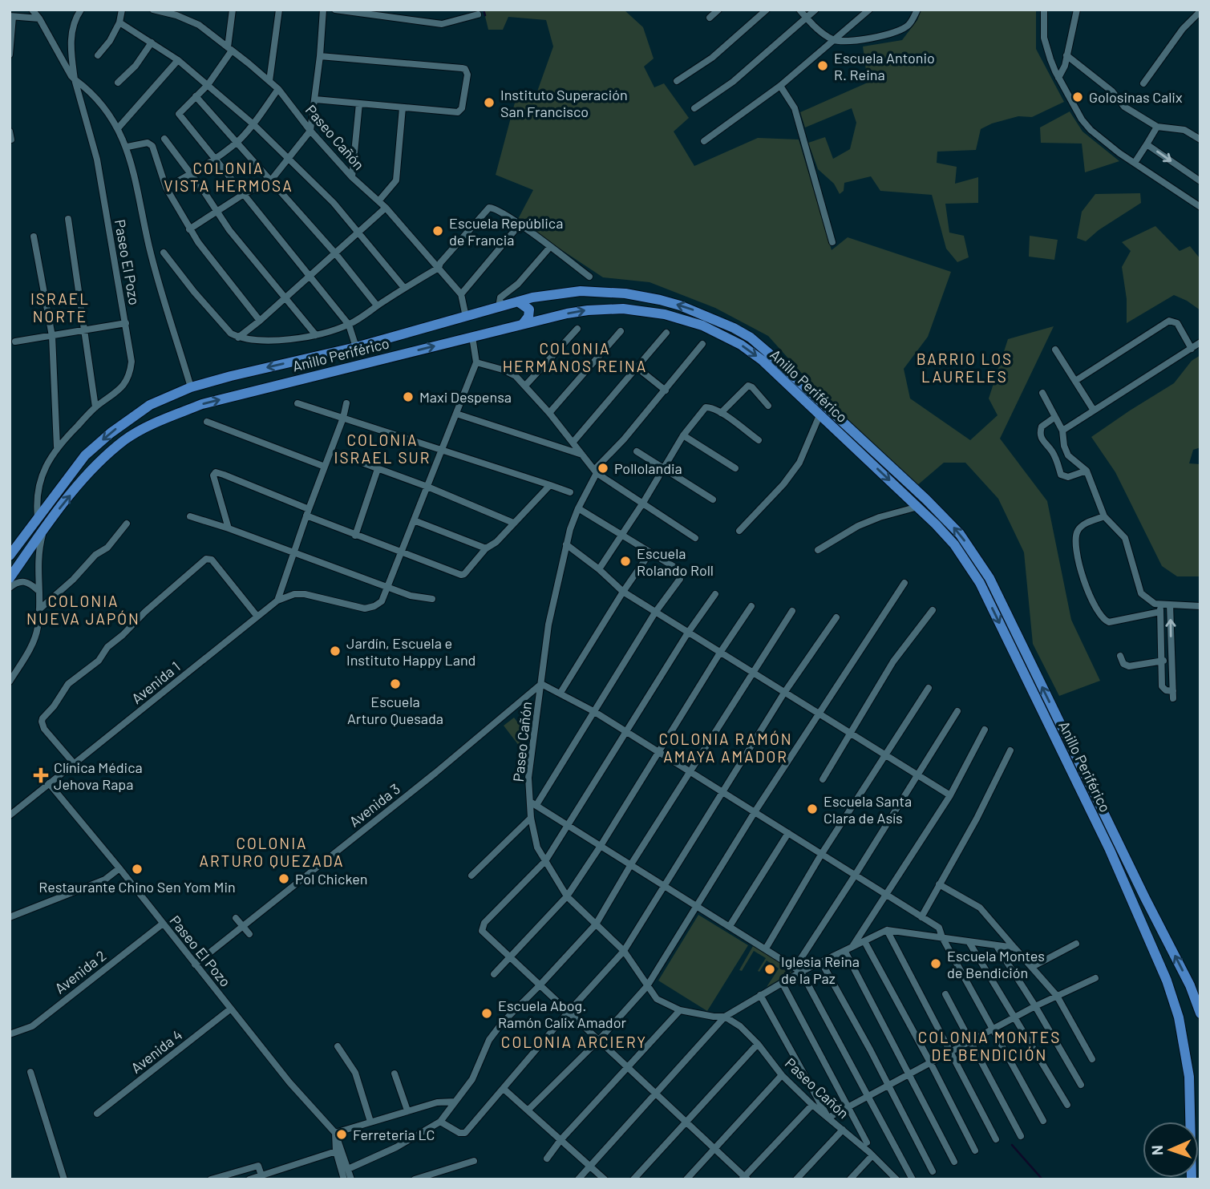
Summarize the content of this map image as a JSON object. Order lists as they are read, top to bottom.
{
  "streets": {
    "highway": ["Anillo Periférico"],
    "street": [
      "Paseo Cañón",
      "Paseo El Pozo",
      "Avenida 1",
      "Avenida 3",
      "Avenida 2",
      "Avenida 4"
    ]
  },
  "crossings": [
    ["Paseo Cañón", "Anillo Periférico"],
    ["Paseo Cañón", "Avenida 3"],
    ["Paseo El Pozo", "Anillo Periférico"],
    ["Paseo El Pozo", "Avenida 1"],
    ["Paseo El Pozo", "Avenida 3"],
    ["Paseo El Pozo", "Avenida 2"],
    ["Paseo El Pozo", "Avenida 4"]
  ],
  "districts": [
    "COLONIA VISTA HERMOSA",
    "ISRAEL NORTE",
    "COLONIA HERMANOS REINA",
    "BARRIO LOS LAURELES",
    "COLONIA ISRAEL SUR",
    "COLONIA NUEVA JAPÓN",
    "COLONIA RAMÓN AMAYA AMADOR",
    "COLONIA ARTURO QUEZADA",
    "COLONIA MONTES DE BENDICIÓN",
    "COLONIA ARCIERY"
  ],
  "places": {
    "other": [
      "Escuela Antonio R. Reina",
      "Golosinas Calix",
      "Instituto Superación San Francisco",
      "Escuela República de Francia",
      "Maxi Despensa",
      "Pollolandia",
      "Escuela Rolando Roll",
      "Jardín, Escuela e Instituto Happy Land",
      "Escuela Arturo Quesada",
      "Escuela Santa Clara de Asís",
      "Restaurante Chino Sen Yom Min",
      "Pol Chicken",
      "Escuela Montes de Bendición",
      "Iglesia Reina de la Paz",
      "Escuela Abog. Ramón Calix Amador",
      "Ferreteria LC"
    ],
    "health": ["Clínica Médica Jehova Rapa"]
  },
  "north": "left"
}
